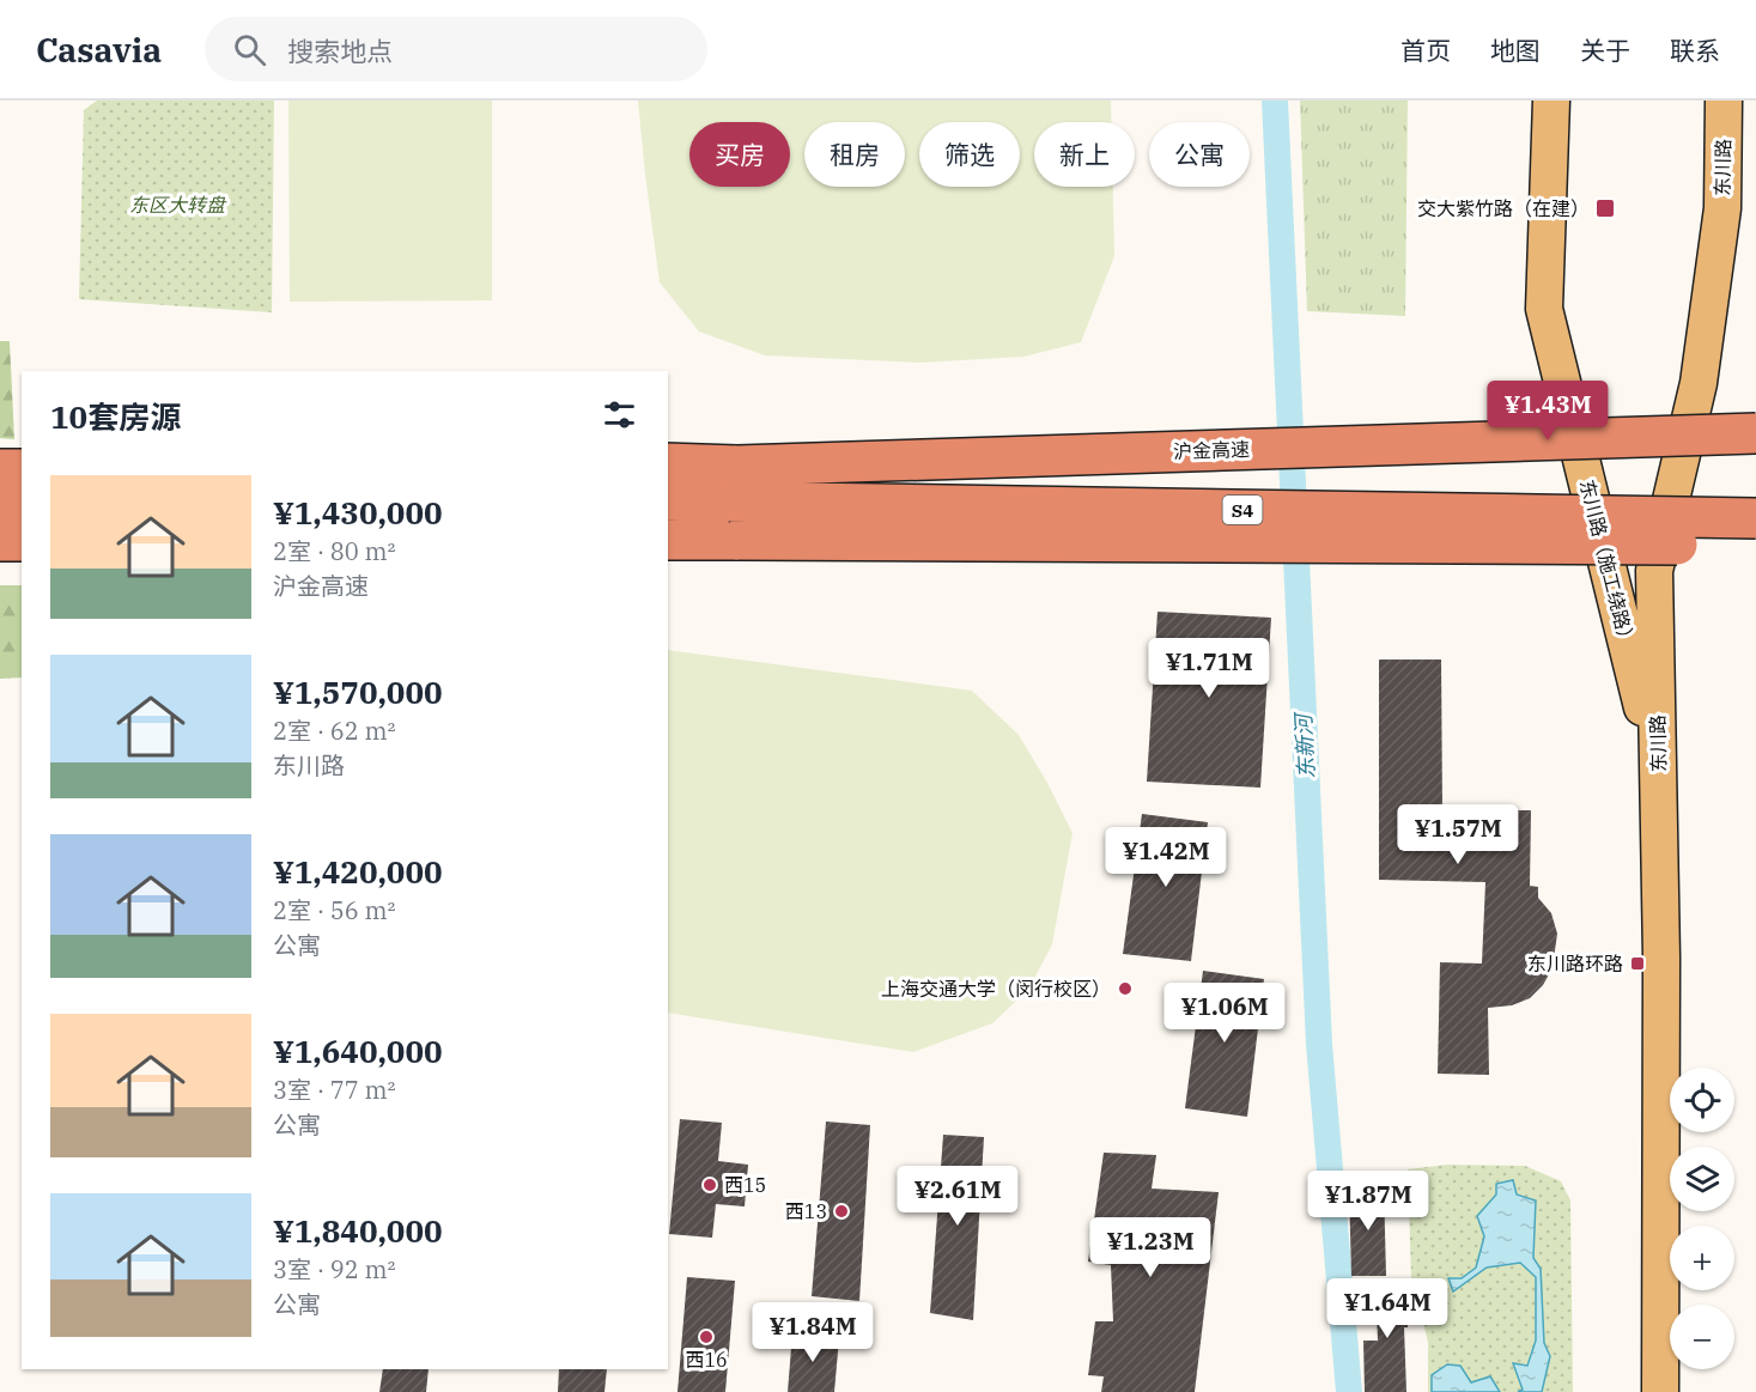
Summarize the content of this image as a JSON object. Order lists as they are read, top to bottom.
{
  "streets": {
    "highway": ["沪金高速", "S4"],
    "main road": ["东川路", "东川路（施工绕路）"]
  },
  "crossings": [
    ["东川路", "东川路（施工绕路）"]
  ],
  "water": ["东新河"],
  "parks": ["东区大转盘"],
  "places": {
    "transit": ["交大紫竹路（在建）", "东川路环路"],
    "other": [
      "上海交通大学（闵行校区）",
      "西15",
      "西13",
      "西16"
    ]
  },
  "page": {
    "header": "Casavia",
    "search": "搜索地点",
    "nav": [
      "首页",
      "地图",
      "关于",
      "联系"
    ],
    "chip": [
      "买房",
      "租房",
      "筛选",
      "新上",
      "公寓"
    ],
    "heading": "10套房源",
    "price": [
      "¥1.43M",
      "¥1.71M",
      "¥1.57M",
      "¥1.42M",
      "¥1.06M",
      "¥2.61M",
      "¥1.87M",
      "¥1.23M",
      "¥1.64M",
      "¥1.84M"
    ],
    "list": [
      {
        "name": "¥1,430,000",
        "note": "2室 · 80 m² · 沪金高速"
      },
      {
        "name": "¥1,570,000",
        "note": "2室 · 62 m² · 东川路"
      },
      {
        "name": "¥1,420,000",
        "note": "2室 · 56 m² · 公寓"
      },
      {
        "name": "¥1,640,000",
        "note": "3室 · 77 m² · 公寓"
      },
      {
        "name": "¥1,840,000",
        "note": "3室 · 92 m² · 公寓"
      }
    ],
    "map_buttons": ["+", "−"]
  }
}
